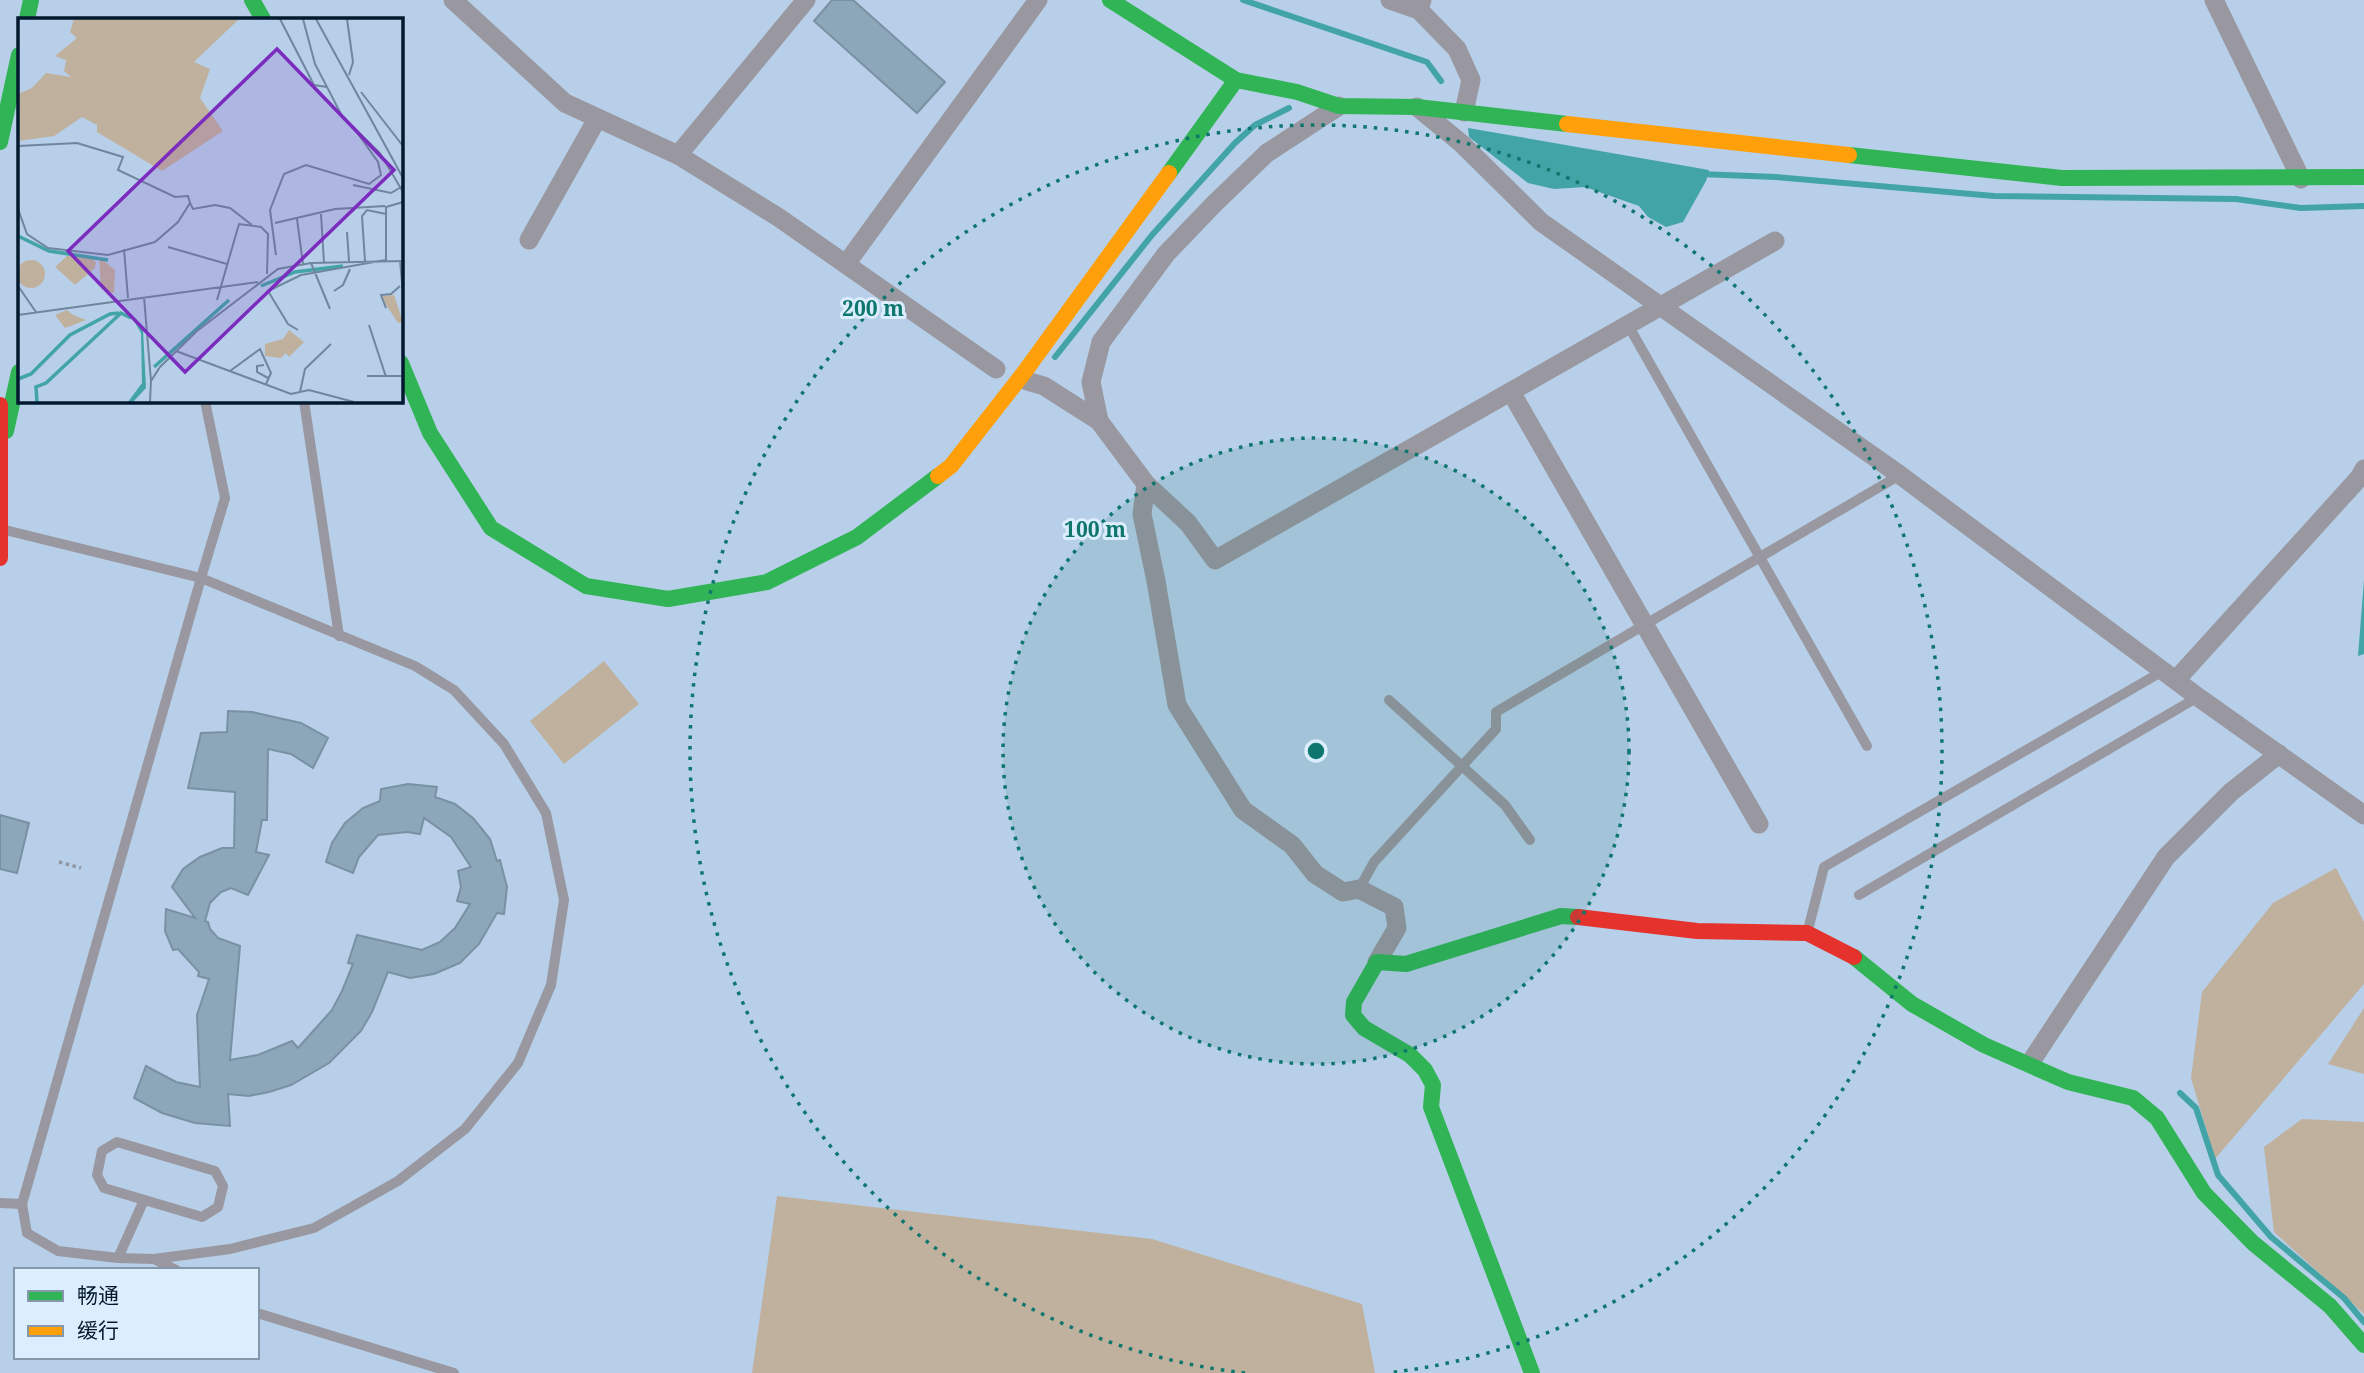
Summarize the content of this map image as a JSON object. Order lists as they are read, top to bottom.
{
  "legend": ["畅通", "缓行"],
  "rings": ["200 m", "100 m"]
}
